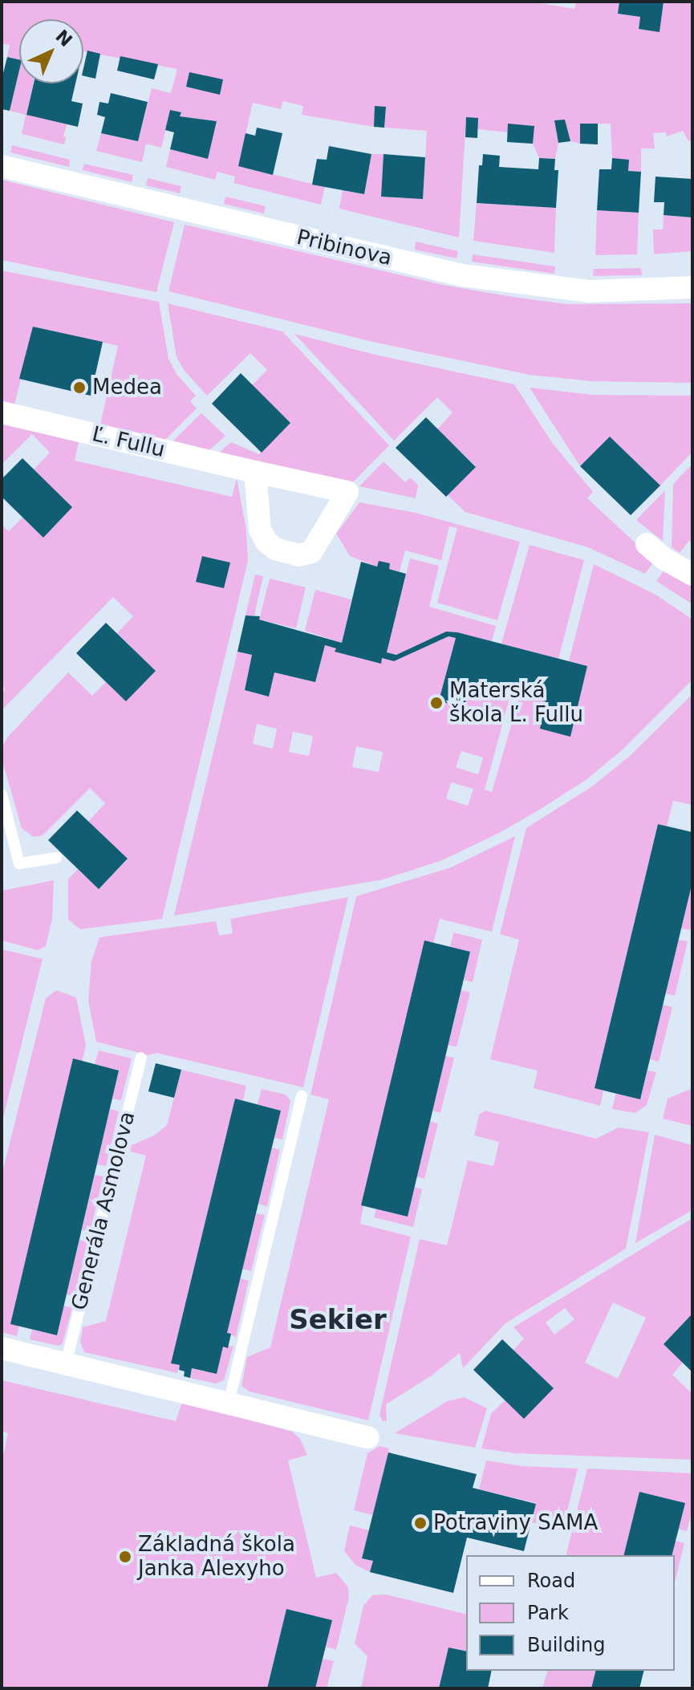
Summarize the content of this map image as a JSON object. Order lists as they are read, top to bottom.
{
  "streets": {
    "street": ["Pribinova", "Ľ. Fullu"],
    "lane": ["Generála Asmolova"]
  },
  "districts": ["Sekier"],
  "places": [
    "Medea",
    "Materská škola Ľ. Fullu",
    "Potraviny SAMA",
    "Základná škola Janka Alexyho"
  ],
  "legend": ["Road", "Park", "Building"],
  "north": "top right"
}
